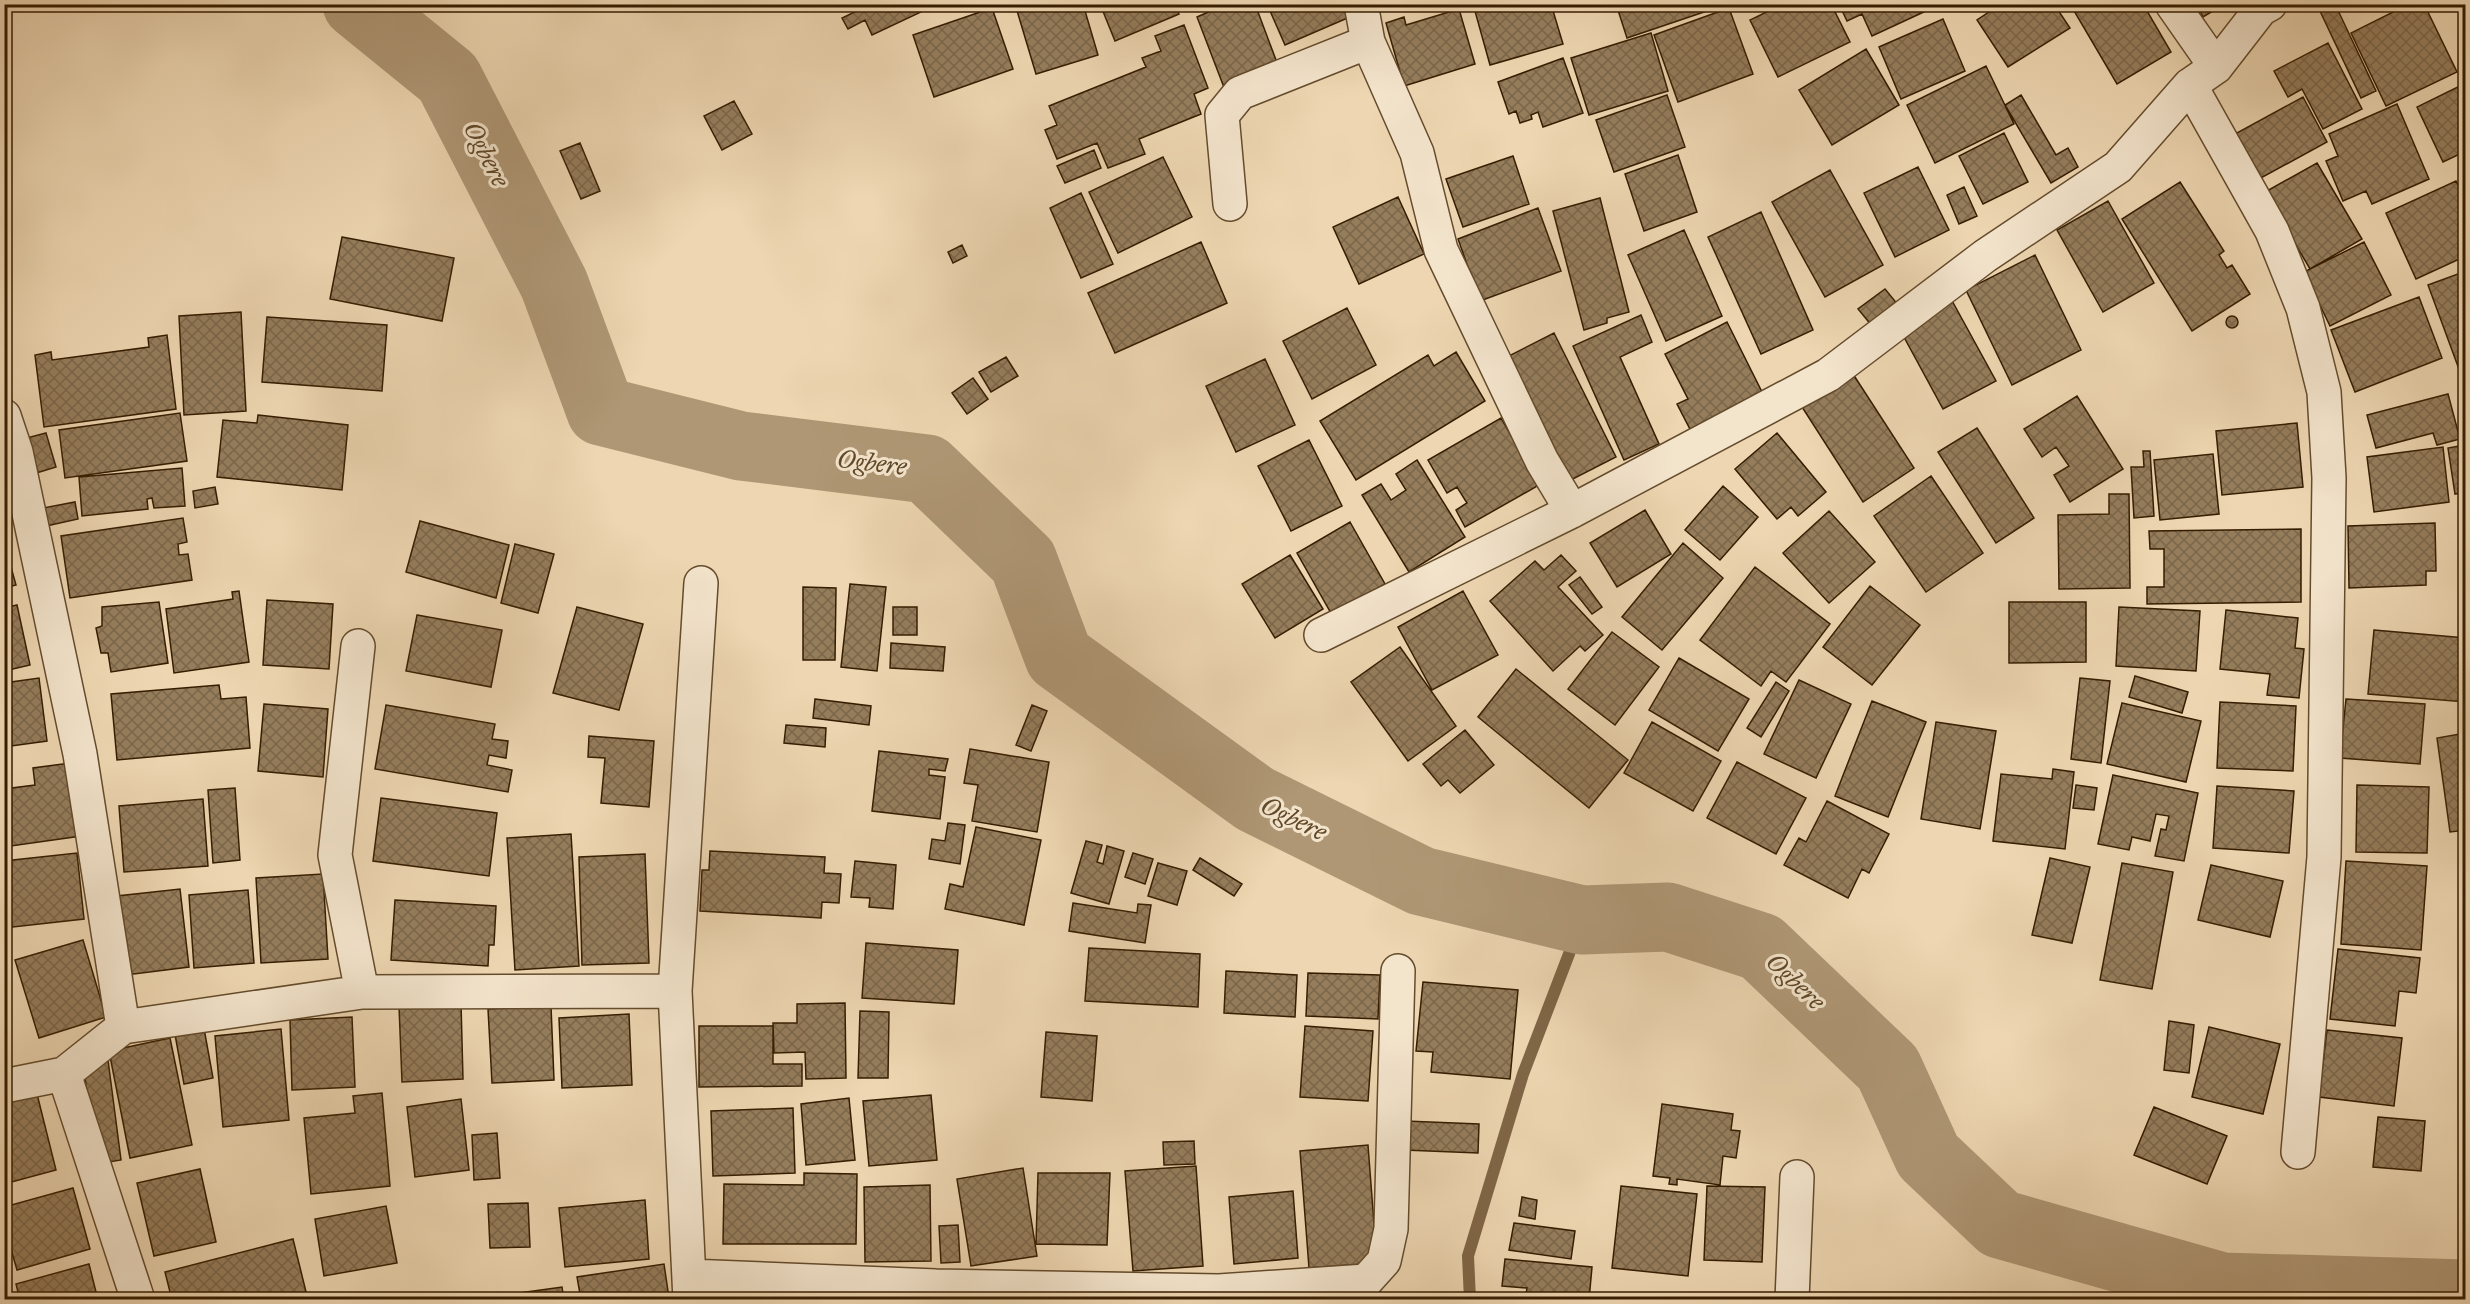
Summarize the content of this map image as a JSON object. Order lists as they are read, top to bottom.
{
  "water": ["Ogbere"]
}
